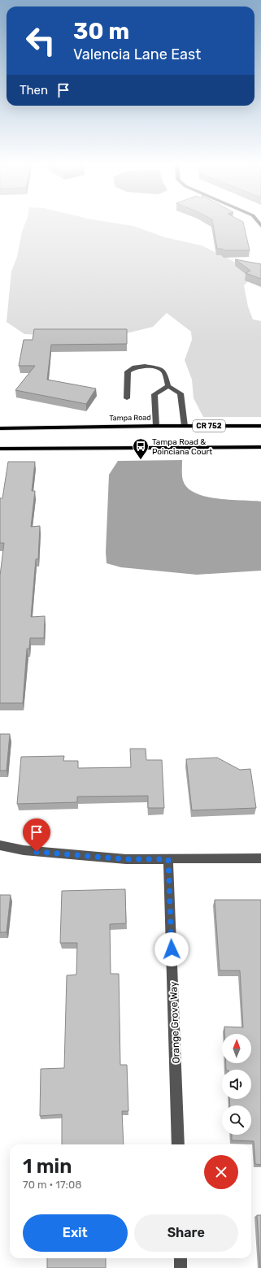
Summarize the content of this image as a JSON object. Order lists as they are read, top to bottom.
{
  "streets": {
    "main road": ["Tampa Road", "CR 752"],
    "street": ["Orange Grove Way"]
  },
  "places": {
    "bus stop": ["Tampa Road & Poinciana Court"]
  },
  "north": "top",
  "page": {
    "turn": ["30 m", "Valencia Lane East"],
    "then": "Then",
    "heading": ["1 min", "70 m · 17:08"],
    "buttons": ["Exit", "Share"]
  }
}
